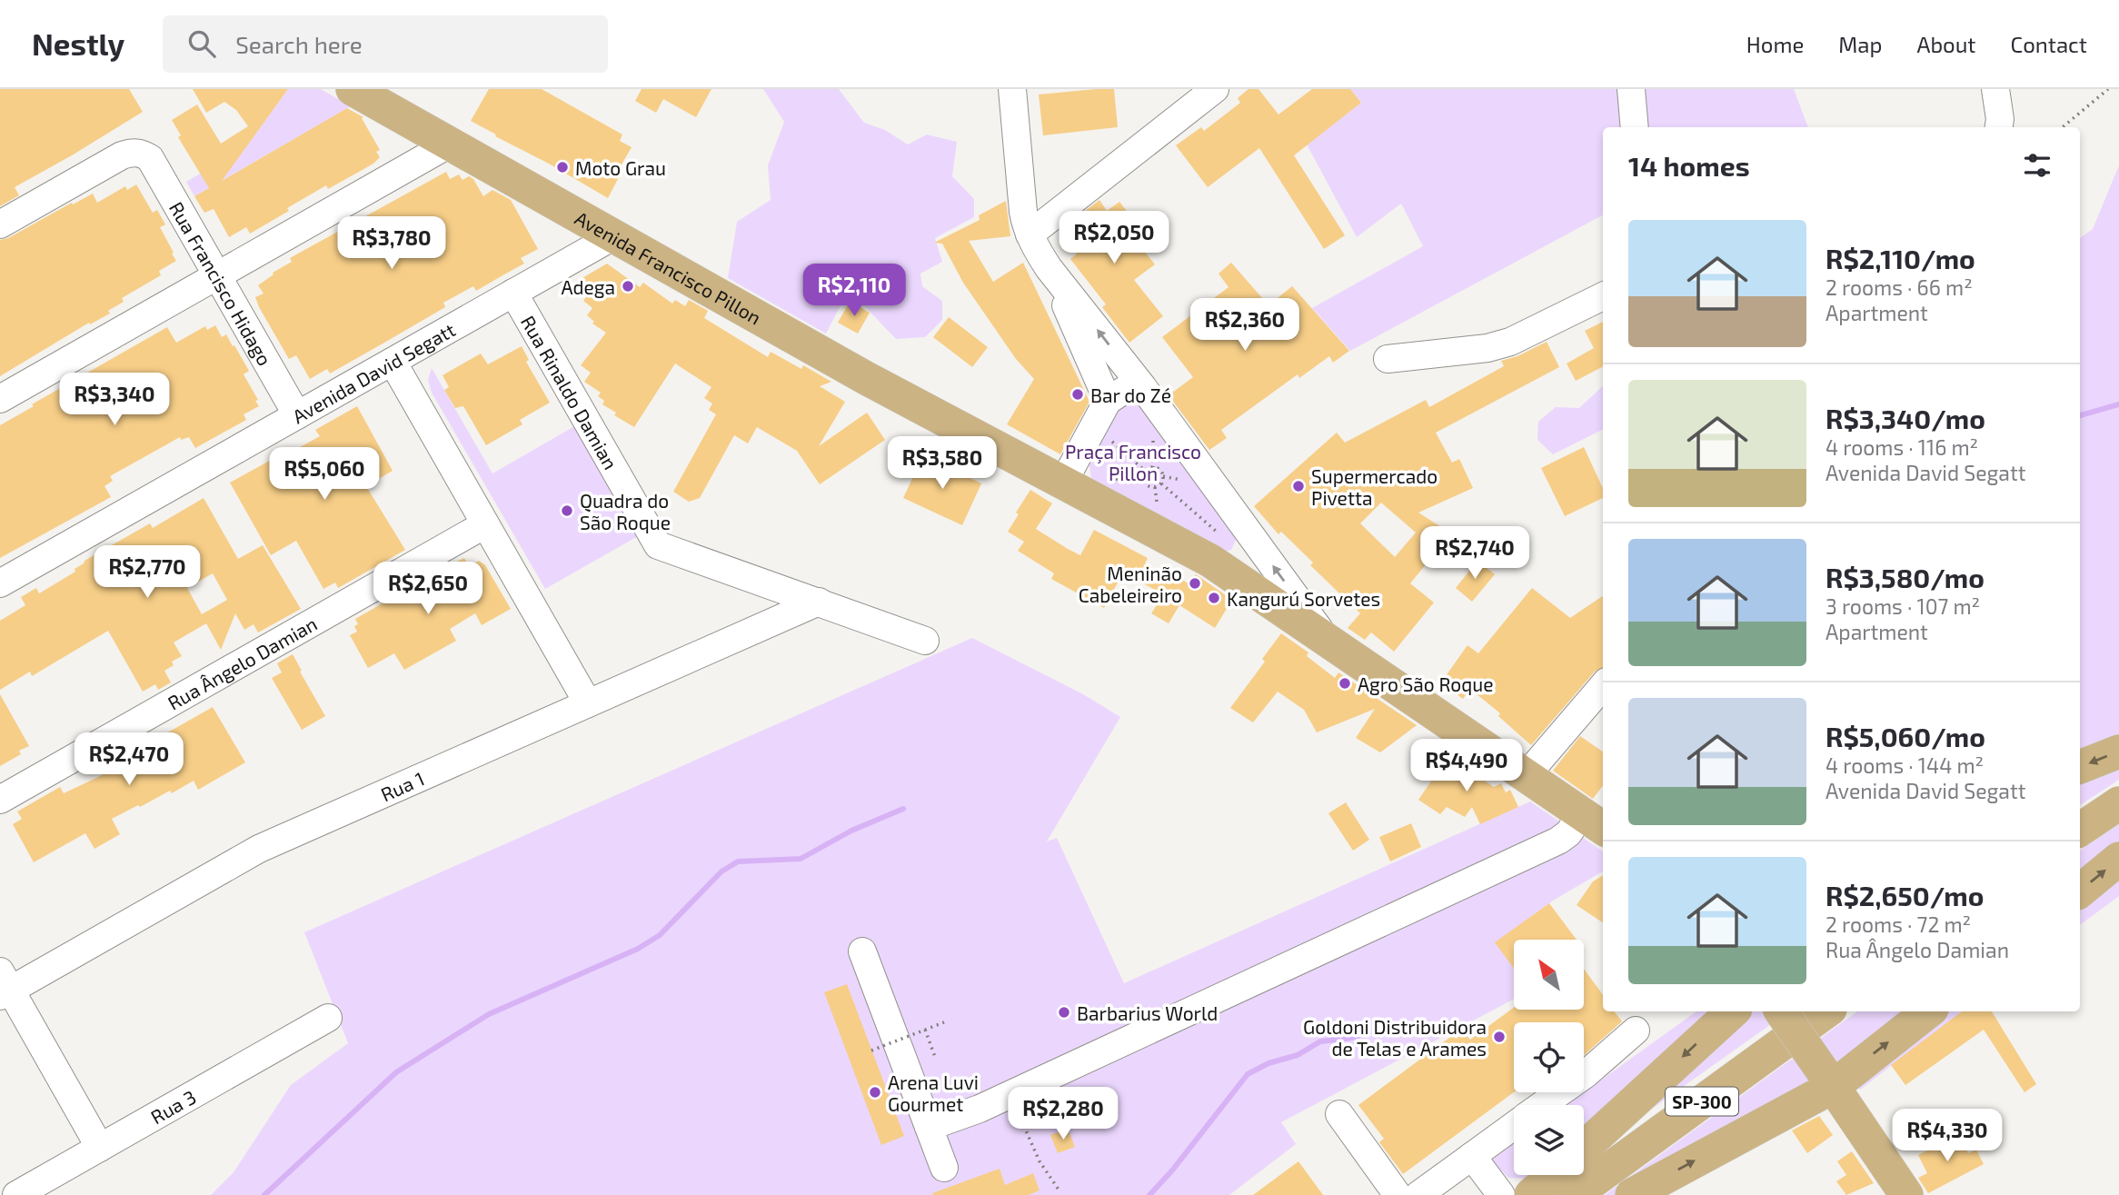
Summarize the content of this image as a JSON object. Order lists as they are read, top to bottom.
{
  "streets": {
    "main road": ["Avenida Francisco Pillon", "SP-300"],
    "street": [
      "Rua Francisco Hidago",
      "Avenida David Segatt",
      "Rua Rinaldo Damian",
      "Rua Ângelo Damian",
      "Rua 1",
      "Rua 3"
    ]
  },
  "crossings": [
    ["Avenida Francisco Pillon", "Avenida David Segatt"],
    ["Rua Francisco Hidago", "Avenida David Segatt"],
    ["Avenida David Segatt", "Rua Rinaldo Damian"],
    ["Rua Rinaldo Damian", "Rua 1"]
  ],
  "parks": ["Praça Francisco Pillon"],
  "places": [
    "Moto Grau",
    "Adega",
    "Bar do Zé",
    "Supermercado Pivetta",
    "Quadra do São Roque",
    "Meninão Cabeleireiro",
    "Kangurú Sorvetes",
    "Agro São Roque",
    "Barbarius World",
    "Goldoni Distribuidora de Telas e Arames",
    "Arena Luvi Gourmet"
  ],
  "north": "top left",
  "page": {
    "header": "Nestly",
    "search": "Search here",
    "nav": [
      "Home",
      "Map",
      "About",
      "Contact"
    ],
    "heading": "14 homes",
    "list": [
      {
        "name": "R$2,110/mo",
        "note": "2 rooms · 66 m² · Apartment"
      },
      {
        "name": "R$3,340/mo",
        "note": "4 rooms · 116 m² · Avenida David Segatt"
      },
      {
        "name": "R$3,580/mo",
        "note": "3 rooms · 107 m² · Apartment"
      },
      {
        "name": "R$5,060/mo",
        "note": "4 rooms · 144 m² · Avenida David Segatt"
      },
      {
        "name": "R$2,650/mo",
        "note": "2 rooms · 72 m² · Rua Ângelo Damian"
      }
    ],
    "price": [
      "R$2,050",
      "R$3,780",
      "R$2,110",
      "R$2,360",
      "R$3,340",
      "R$3,580",
      "R$5,060",
      "R$2,740",
      "R$2,770",
      "R$2,650",
      "R$2,470",
      "R$4,490",
      "R$2,280",
      "R$4,330"
    ]
  }
}
